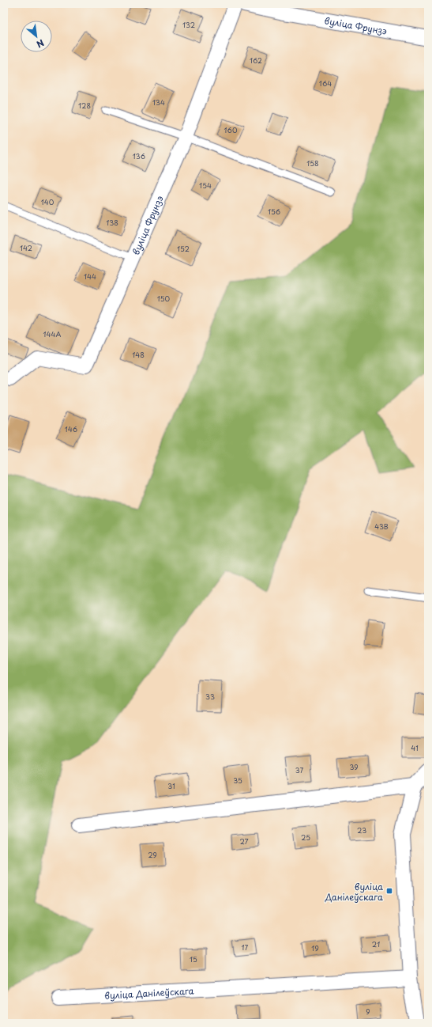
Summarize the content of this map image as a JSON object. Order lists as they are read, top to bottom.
{
  "streets": {
    "street": ["вуліца Фрунзэ", "вуліца Данілеўскага"]
  },
  "places": {
    "transit": ["вуліца Данілеўскага"]
  },
  "house_numbers": [
    "132",
    "162",
    "164",
    "134",
    "128",
    "160",
    "136",
    "158",
    "154",
    "140",
    "156",
    "138",
    "142",
    "152",
    "144",
    "150",
    "144А",
    "148",
    "146",
    "43В",
    "33",
    "41",
    "39",
    "37",
    "35",
    "31",
    "23",
    "25",
    "27",
    "29",
    "21",
    "17",
    "19",
    "15",
    "9"
  ],
  "north": "bottom right"
}
